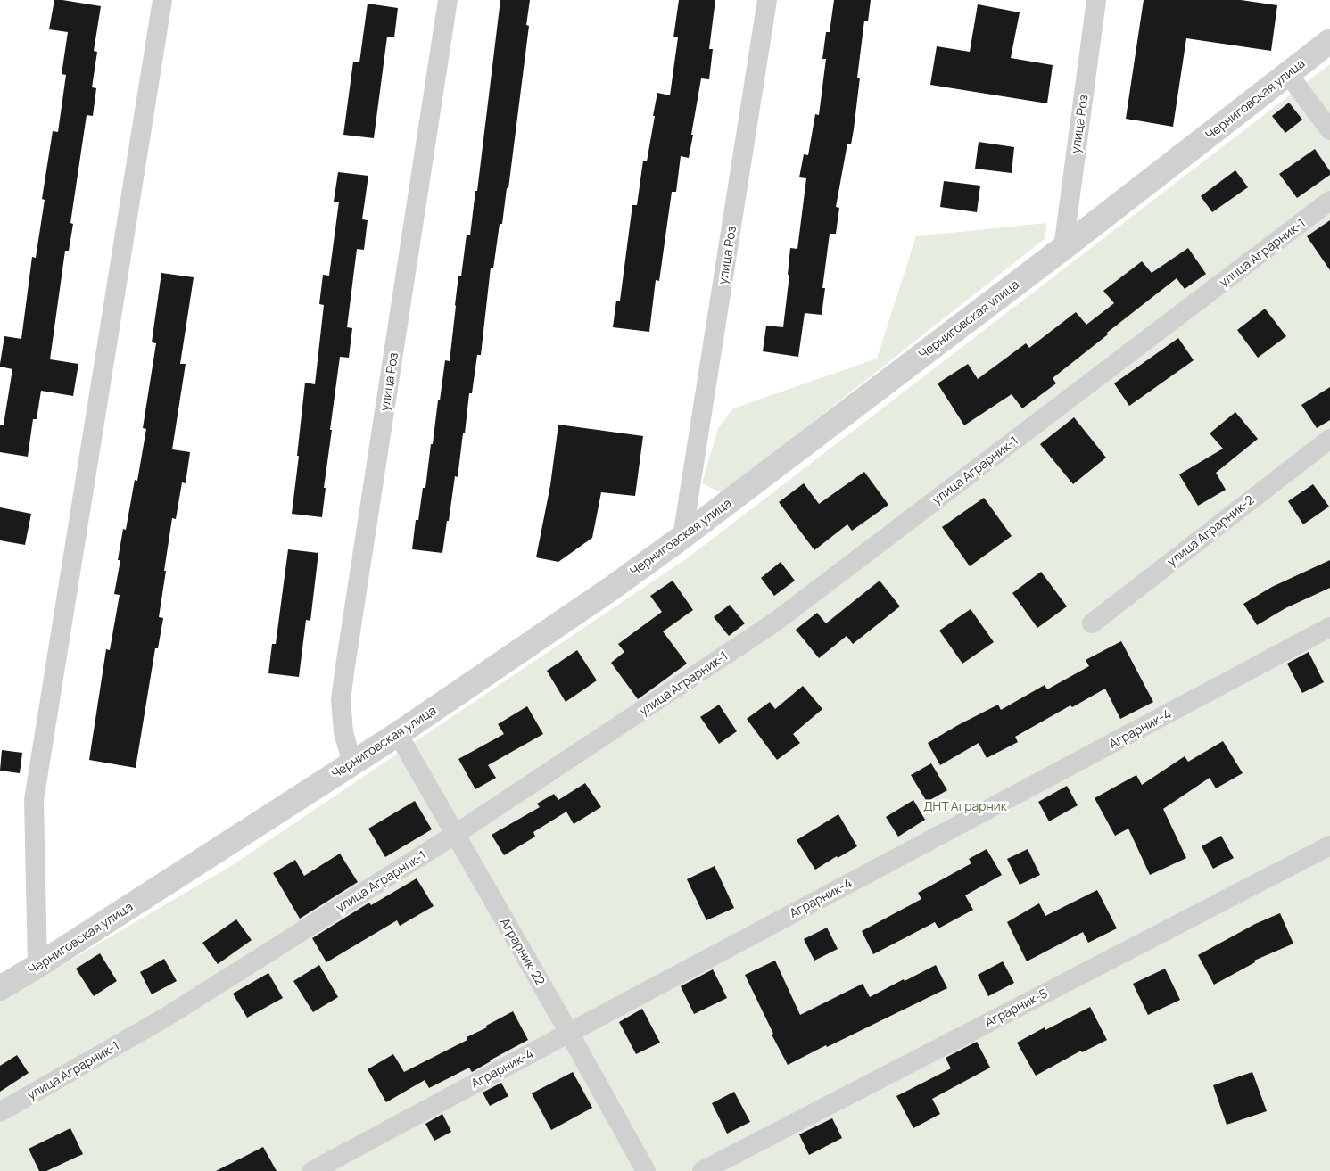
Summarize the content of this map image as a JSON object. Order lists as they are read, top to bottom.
{
  "streets": {
    "street": [
      "Черниговская улица",
      "улица Роз",
      "улица Аграрник-1",
      "улица Аграрник-2",
      "Аграрник-4",
      "Аграрник-22",
      "Аграрник-5"
    ]
  },
  "crossings": [
    ["Черниговская улица", "улица Роз"],
    ["Черниговская улица", "Аграрник-22"],
    ["улица Аграрник-1", "Аграрник-22"],
    ["Аграрник-4", "Аграрник-22"]
  ],
  "parks": ["ДНТ Аграрник"]
}
